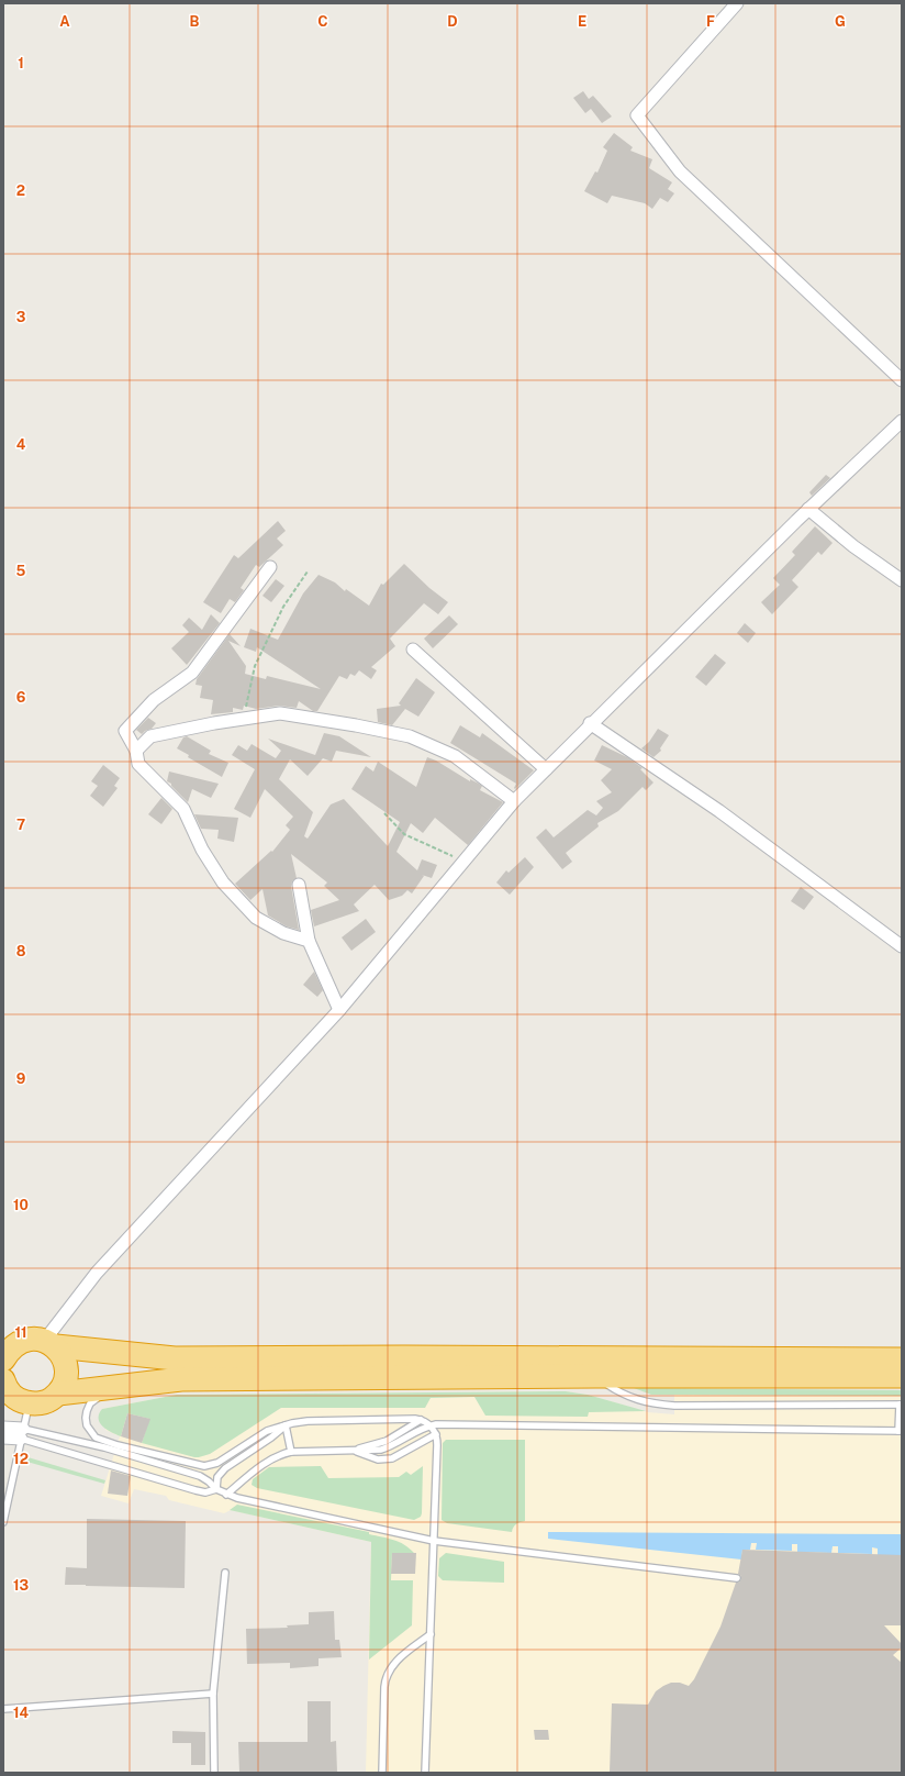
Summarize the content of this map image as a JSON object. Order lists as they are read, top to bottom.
{
  "grid": {
    "columns": [
      "A",
      "B",
      "C",
      "D",
      "E",
      "F",
      "G"
    ],
    "rows": [
      "1",
      "2",
      "3",
      "4",
      "5",
      "6",
      "7",
      "8",
      "9",
      "10",
      "11",
      "12",
      "13",
      "14"
    ]
  }
}
